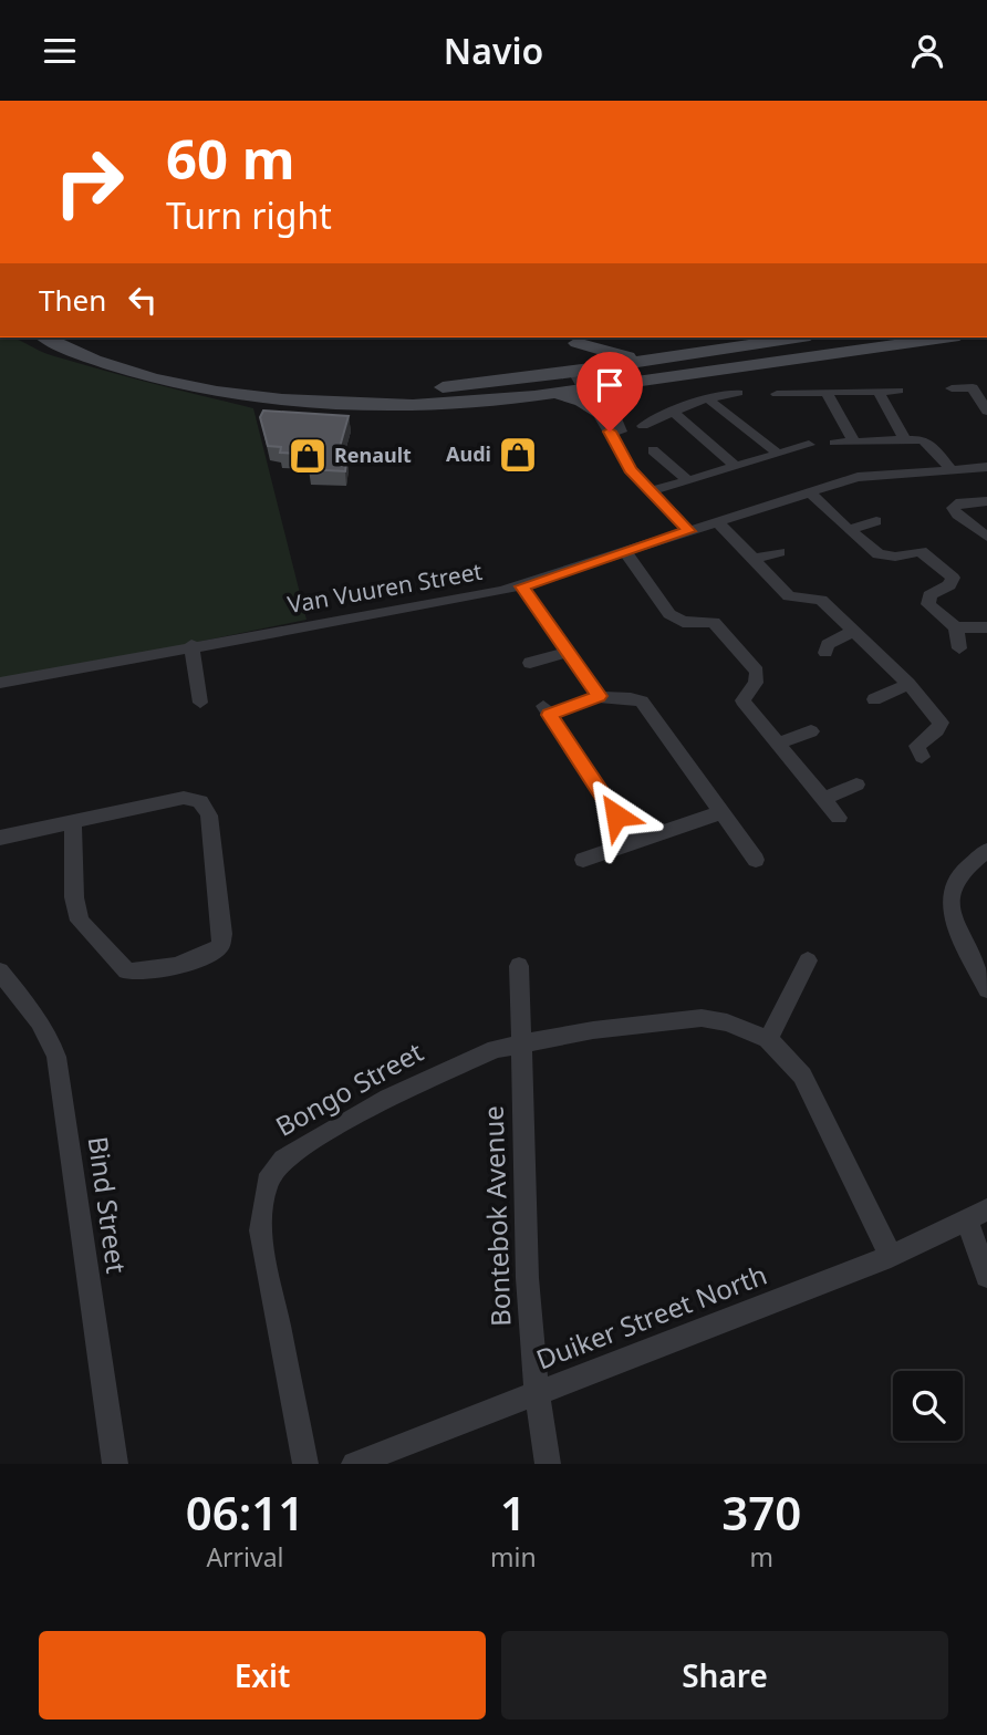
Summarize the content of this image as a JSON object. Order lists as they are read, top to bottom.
{
  "streets": {
    "street": [
      "Van Vuuren Street",
      "Bongo Street",
      "Bind Street",
      "Bontebok Avenue",
      "Duiker Street North"
    ]
  },
  "crossings": [
    ["Bongo Street", "Bontebok Avenue"],
    ["Bontebok Avenue", "Duiker Street North"]
  ],
  "places": {
    "shop": ["Audi", "Renault"]
  },
  "page": {
    "header": "Navio",
    "turn": ["60 m", "Turn right"],
    "then": "Then",
    "eta": [
      "06:11",
      "Arrival",
      "1",
      "min",
      "370",
      "m"
    ],
    "buttons": ["Exit", "Share"]
  }
}
